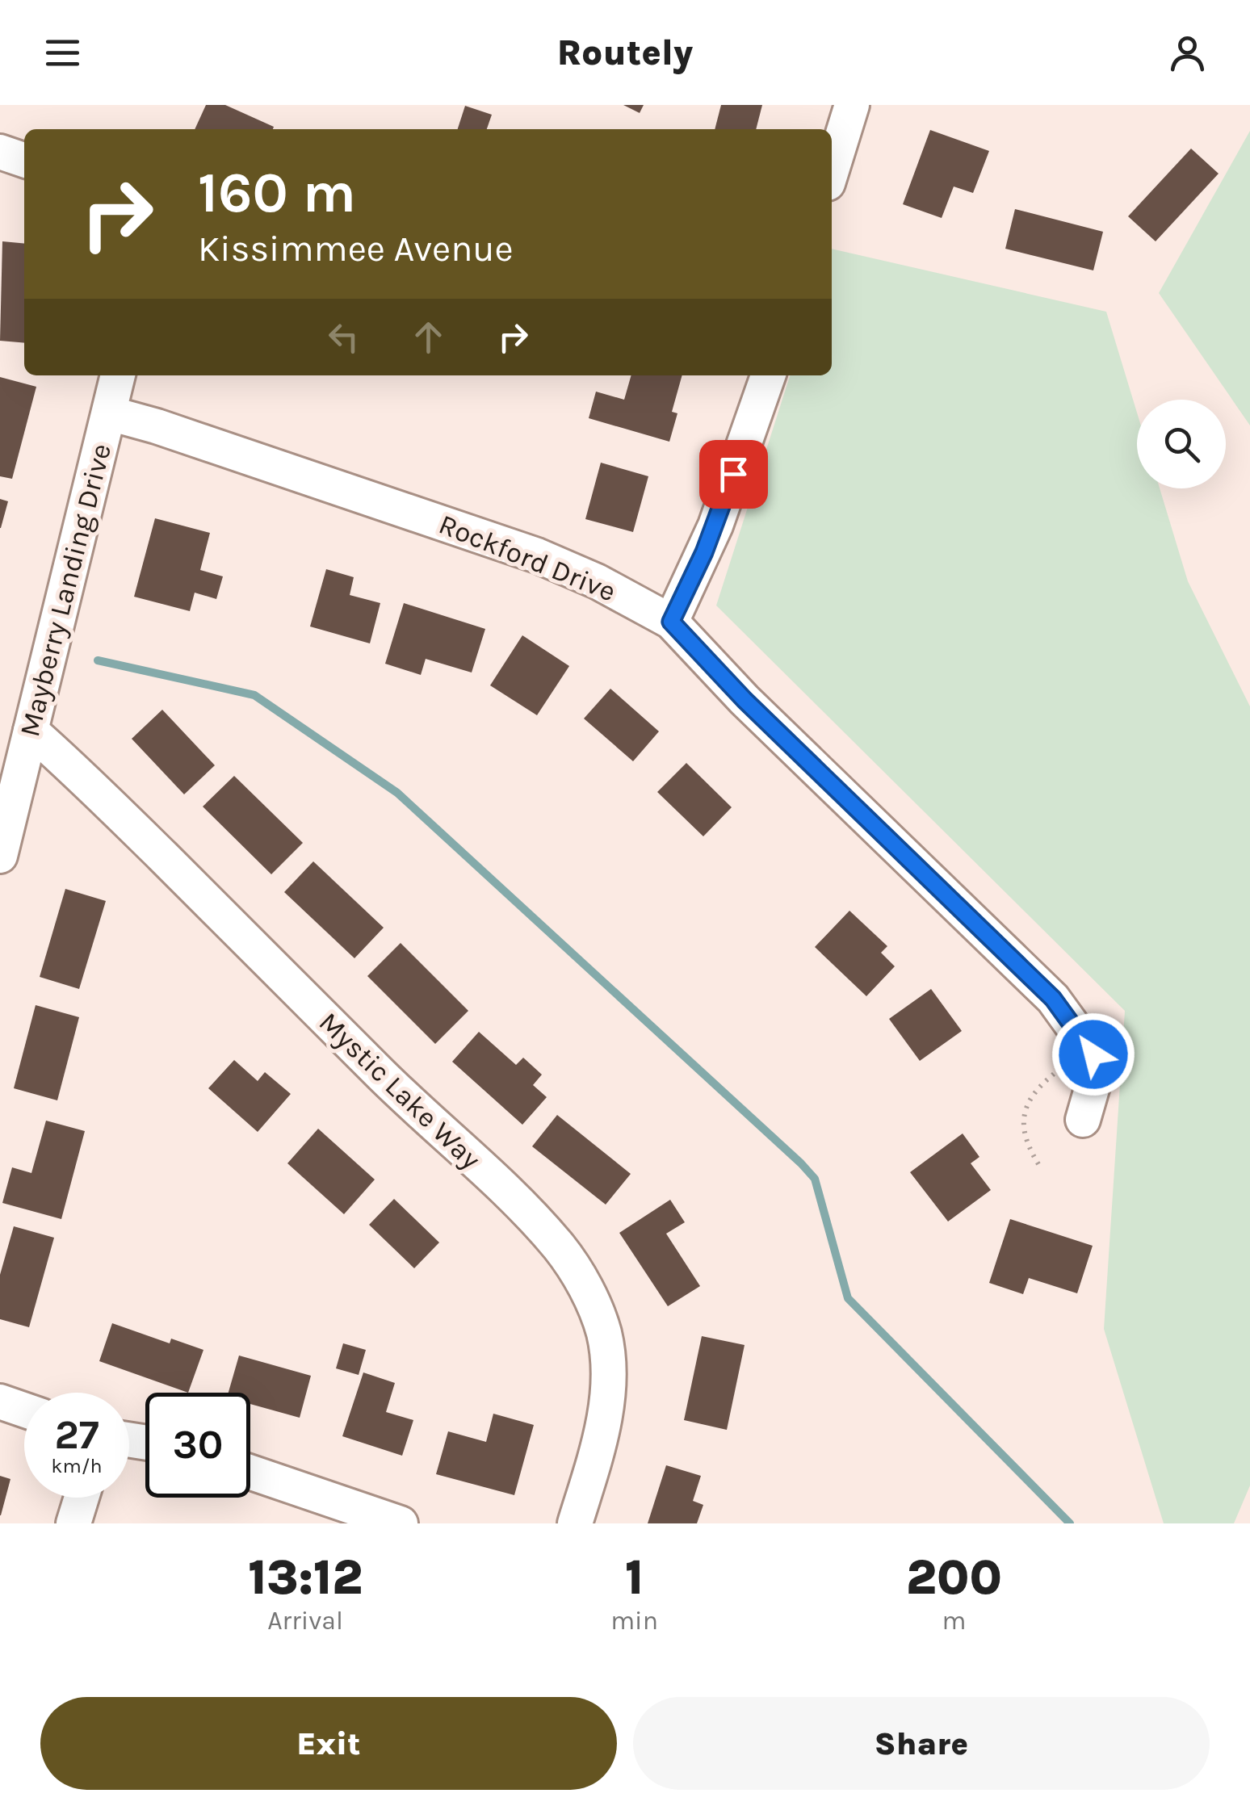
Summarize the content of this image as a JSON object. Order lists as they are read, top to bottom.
{
  "streets": {
    "street": ["Rockford Drive", "Mayberry Landing Drive", "Mystic Lake Way"]
  },
  "crossings": [
    ["Rockford Drive", "Mayberry Landing Drive"],
    ["Mayberry Landing Drive", "Mystic Lake Way"]
  ],
  "page": {
    "header": "Routely",
    "turn": ["160 m", "Kissimmee Avenue"],
    "speed": "27 km/h",
    "limit": "30",
    "eta": [
      "13:12",
      "Arrival",
      "1",
      "min",
      "200",
      "m"
    ],
    "buttons": ["Exit", "Share"]
  }
}
